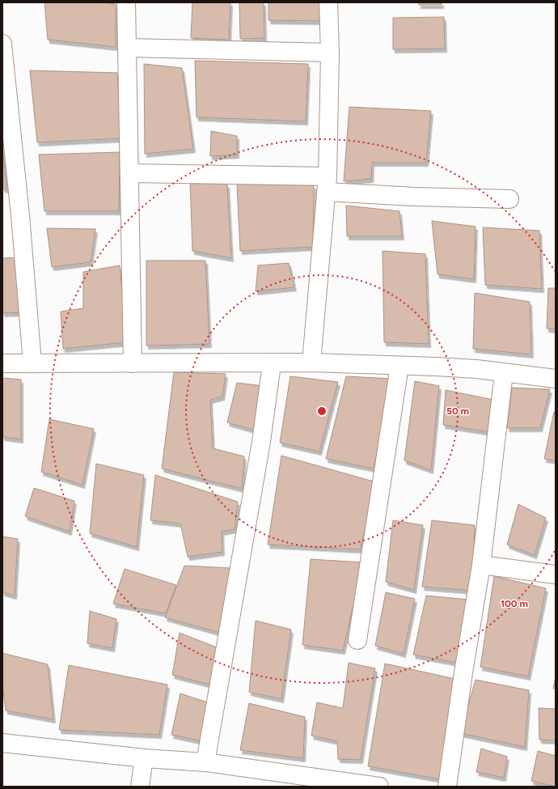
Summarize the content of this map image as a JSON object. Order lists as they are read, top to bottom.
{
  "rings": ["50 m", "100 m"]
}
